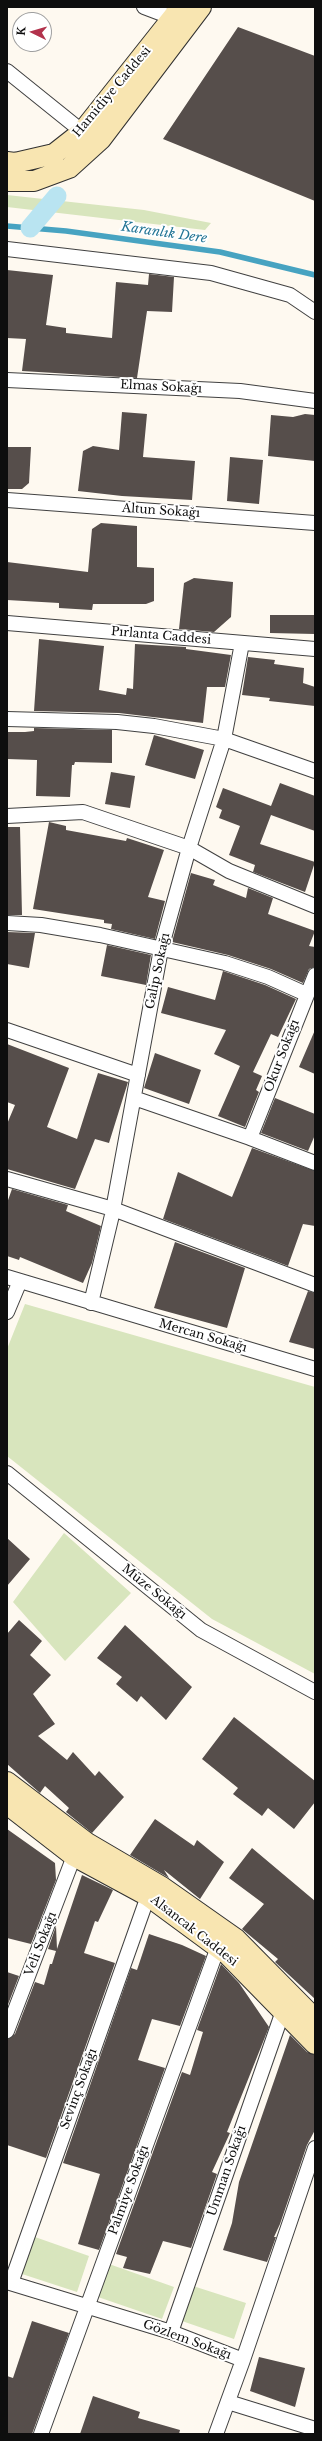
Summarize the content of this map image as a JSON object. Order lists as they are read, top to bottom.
{
  "streets": {
    "street": [
      "Hamidiye Caddesi",
      "Elmas Sokağı",
      "Altun Sokağı",
      "Pırlanta Caddesi",
      "Galip Sokağı",
      "Okur Sokağı",
      "Mercan Sokağı",
      "Müze Sokağı",
      "Alsancak Caddesi",
      "Veli Sokağı",
      "Sevinç Sokağı",
      "Umman Sokağı",
      "Palmiye Sokağı",
      "Gözlem Sokağı"
    ]
  },
  "crossings": [
    ["Pırlanta Caddesi", "Galip Sokağı"],
    ["Galip Sokağı", "Mercan Sokağı"],
    ["Alsancak Caddesi", "Veli Sokağı"],
    ["Alsancak Caddesi", "Sevinç Sokağı"],
    ["Alsancak Caddesi", "Umman Sokağı"],
    ["Alsancak Caddesi", "Palmiye Sokağı"],
    ["Sevinç Sokağı", "Gözlem Sokağı"],
    ["Umman Sokağı", "Gözlem Sokağı"],
    ["Palmiye Sokağı", "Gözlem Sokağı"]
  ],
  "water": ["Karanlık Dere"],
  "north": "left"
}
